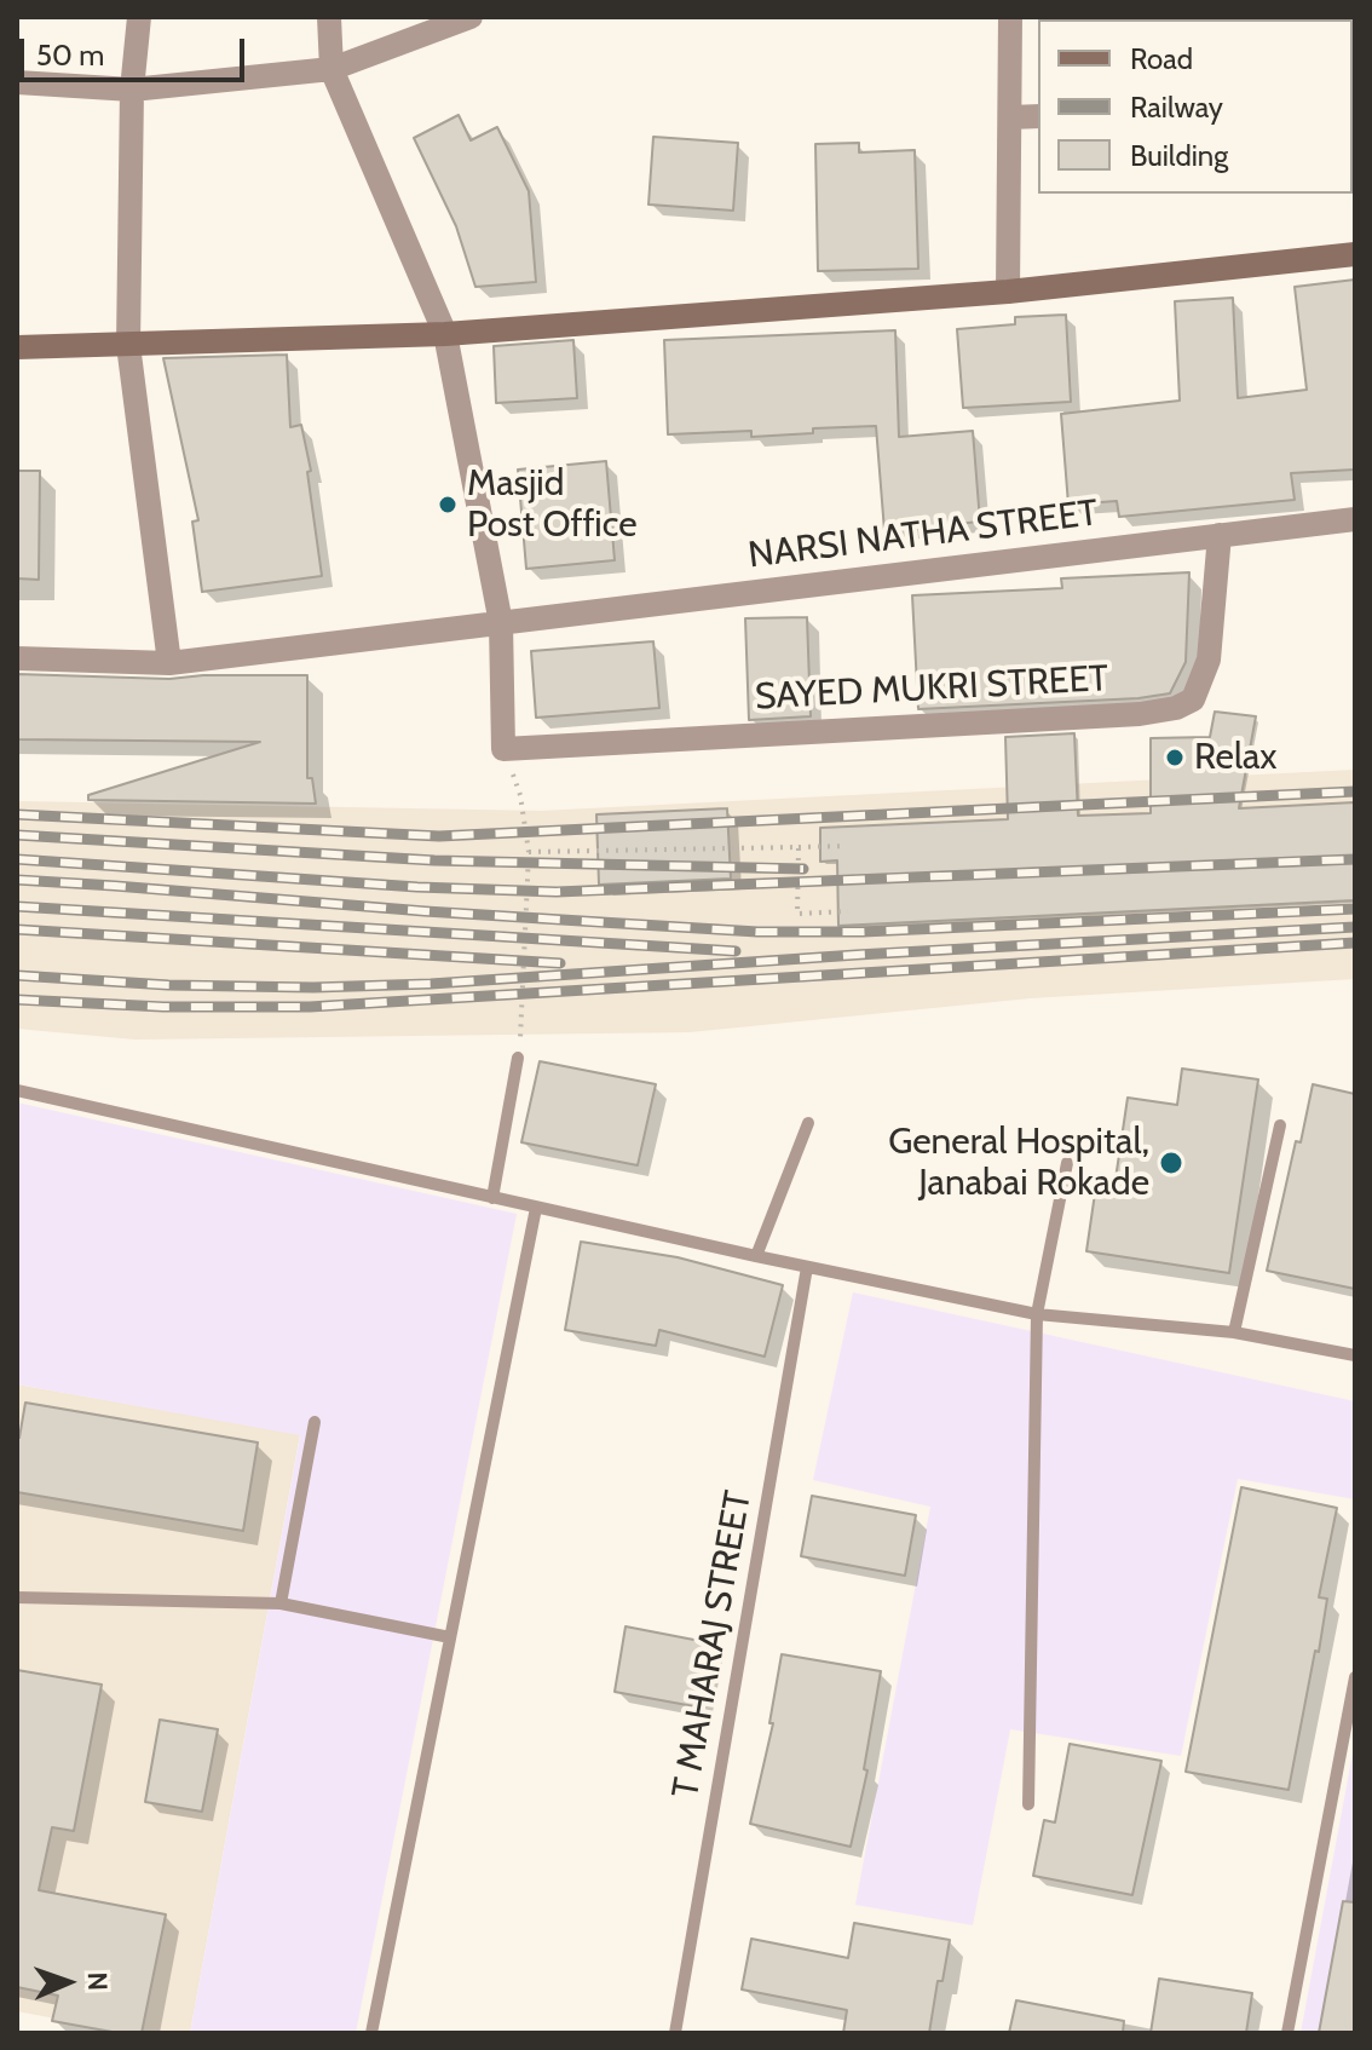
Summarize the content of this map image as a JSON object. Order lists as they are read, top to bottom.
{
  "streets": {
    "street": ["NARSI NATHA STREET", "SAYED MUKRI STREET"],
    "lane": ["T MAHARAJ STREET"]
  },
  "crossings": [
    ["NARSI NATHA STREET", "SAYED MUKRI STREET"]
  ],
  "places": ["Masjid Post Office", "Relax", "General Hospital, Janabai Rokade"],
  "legend": ["Road", "Railway", "Building"],
  "scale_bar": "50 m",
  "north": "right"
}
